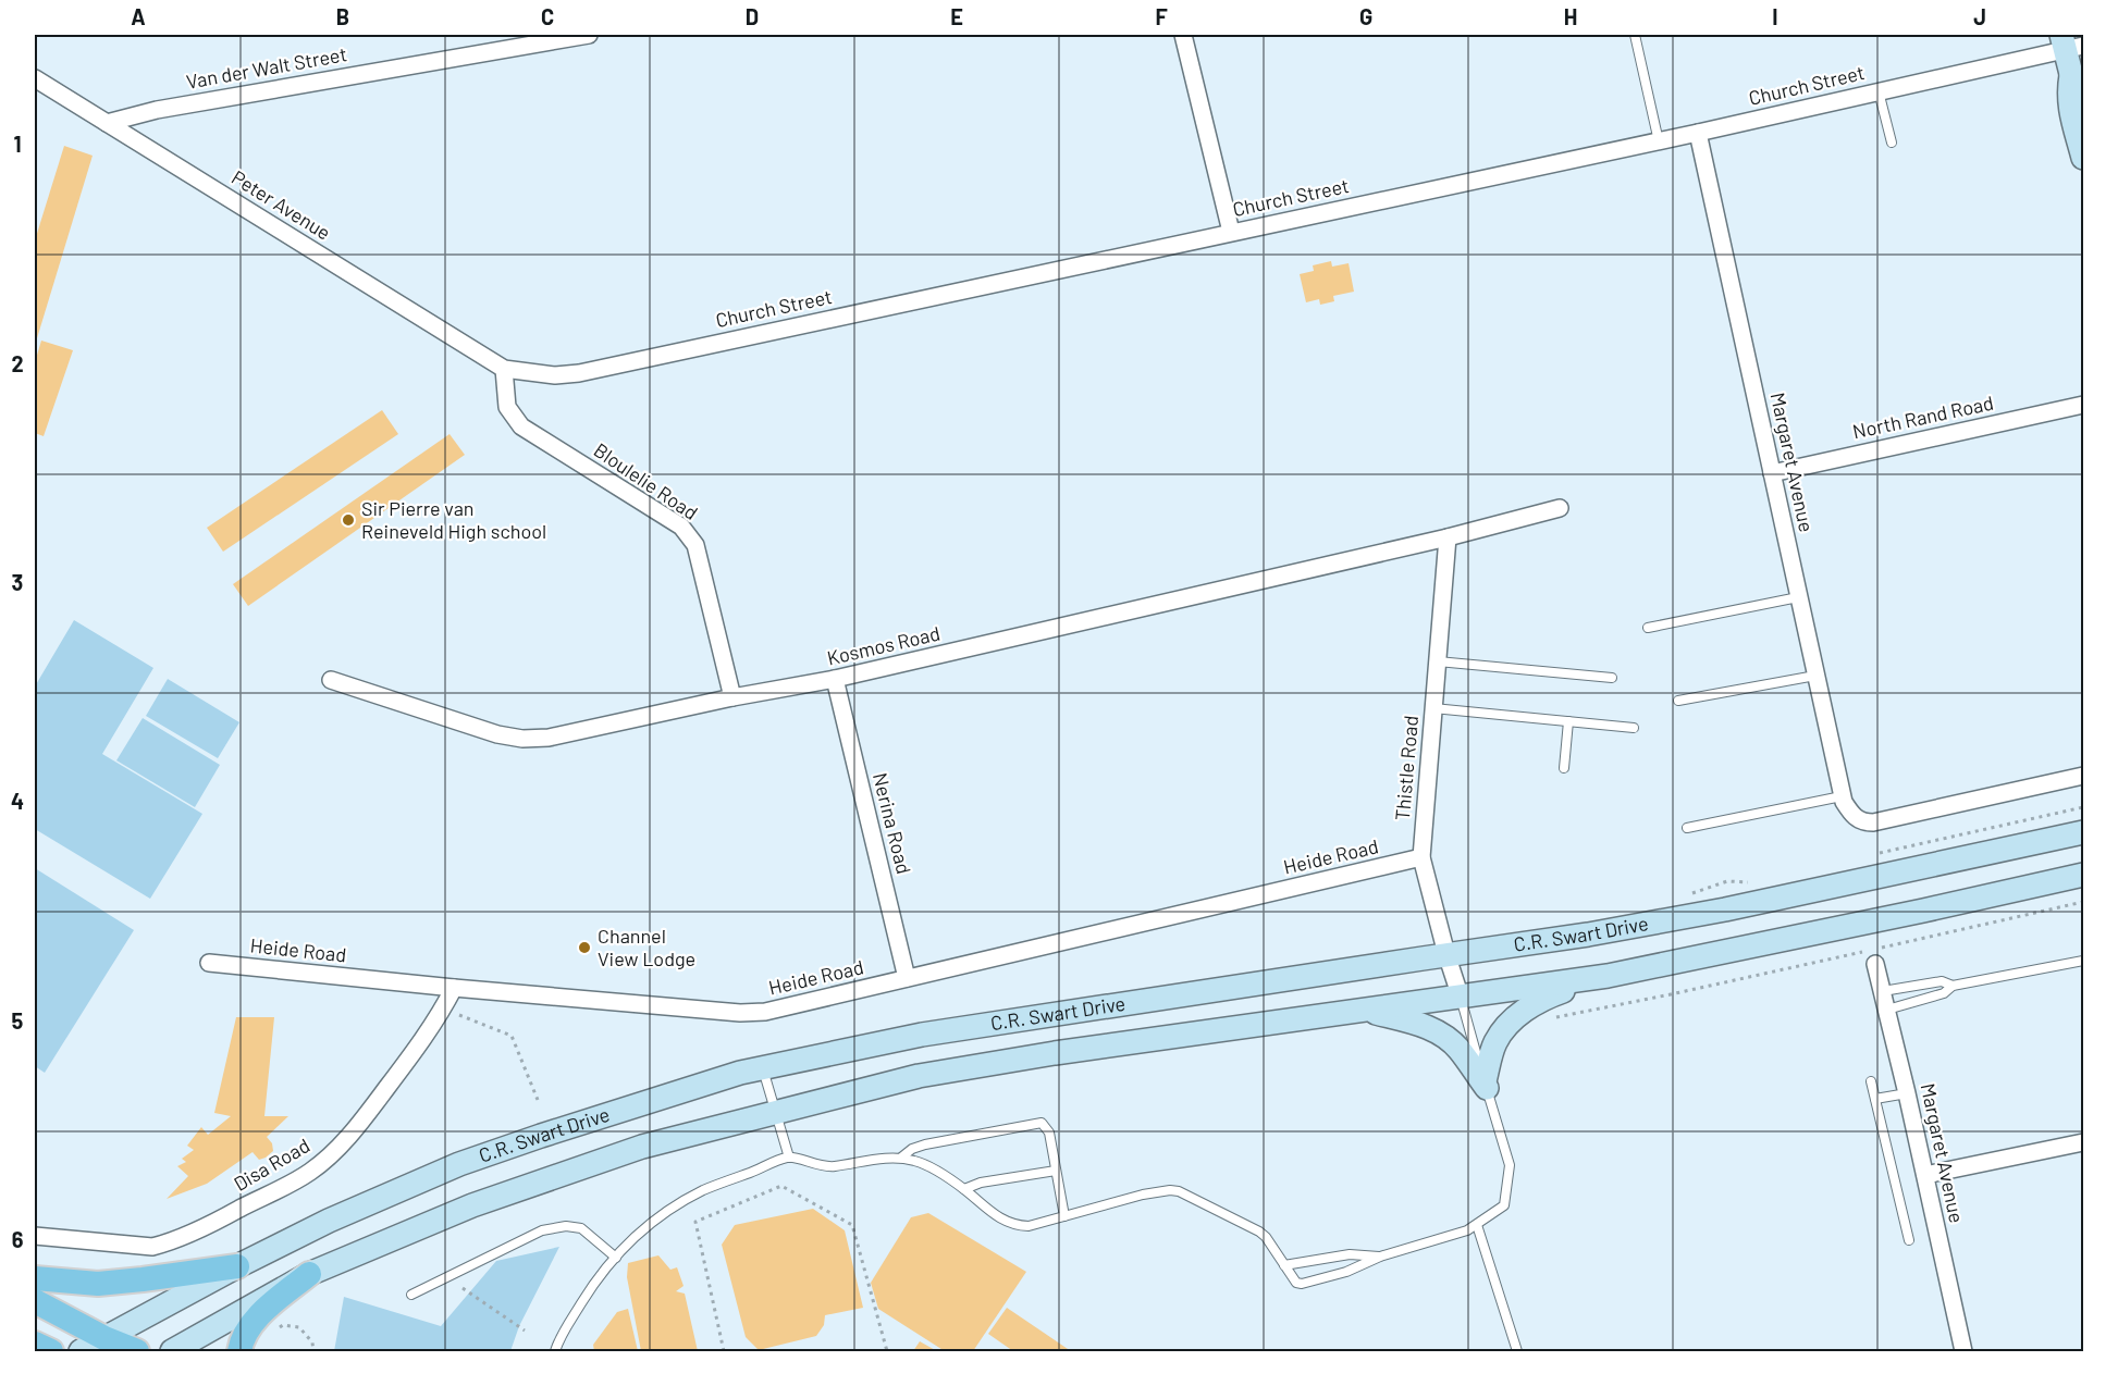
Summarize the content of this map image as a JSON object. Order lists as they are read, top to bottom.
{
  "streets": {
    "main road": ["C.R. Swart Drive"],
    "street": [
      "Van der Walt Street",
      "Church Street",
      "Peter Avenue",
      "North Rand Road",
      "Margaret Avenue",
      "Bloulelie Road",
      "Kosmos Road",
      "Thistle Road",
      "Nerina Road",
      "Heide Road",
      "Disa Road"
    ]
  },
  "crossings": [
    ["Van der Walt Street", "Peter Avenue"],
    ["Church Street", "Peter Avenue"],
    ["Church Street", "Margaret Avenue"],
    ["Church Street", "Bloulelie Road"],
    ["Peter Avenue", "Bloulelie Road"],
    ["North Rand Road", "Margaret Avenue"],
    ["Bloulelie Road", "Kosmos Road"],
    ["Kosmos Road", "Thistle Road"],
    ["Kosmos Road", "Nerina Road"],
    ["Thistle Road", "Heide Road"],
    ["Thistle Road", "C.R. Swart Drive"],
    ["Nerina Road", "Heide Road"],
    ["Heide Road", "Disa Road"]
  ],
  "places": ["Sir Pierre van Reineveld High school", "Channel View Lodge"],
  "grid": {
    "columns": [
      "A",
      "B",
      "C",
      "D",
      "E",
      "F",
      "G",
      "H",
      "I",
      "J"
    ],
    "rows": [
      "1",
      "2",
      "3",
      "4",
      "5",
      "6"
    ]
  }
}
